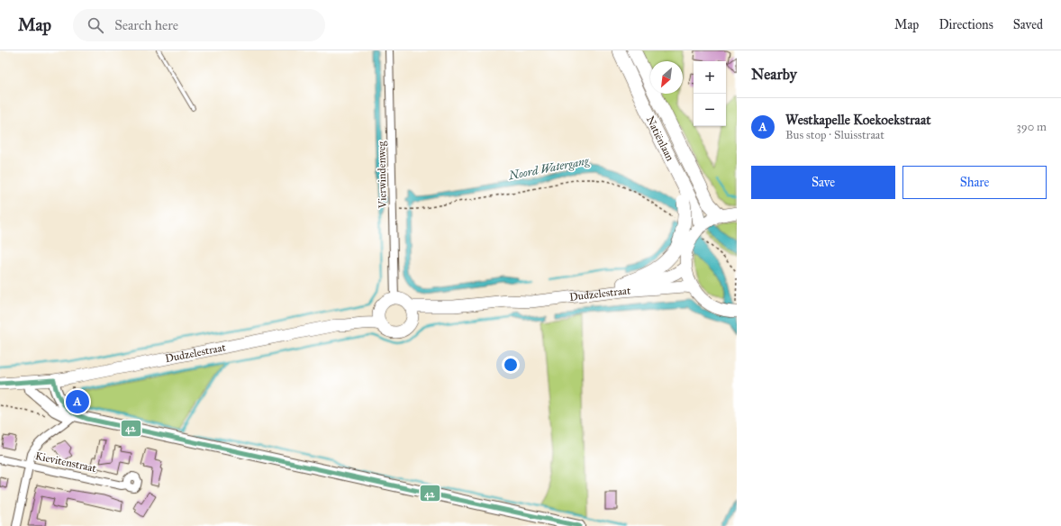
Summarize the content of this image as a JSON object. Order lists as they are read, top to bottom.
{
  "streets": {
    "highway": ["Natiënlaan"],
    "main road": ["Dudzelestraat"],
    "street": ["Vierwindenweg", "Kievitenstraat"]
  },
  "crossings": [
    ["Vierwindenweg", "Dudzelestraat"]
  ],
  "water": ["Noord Watergang"],
  "lines": ["transit line 42"],
  "north": "bottom left",
  "page": {
    "header": "Map",
    "search": "Search here",
    "nav": ["Map", "Directions", "Saved"],
    "heading": "Nearby",
    "map_buttons": ["+", "−"],
    "list": [
      {
        "mark": "A",
        "name": "Westkapelle Koekoekstraat",
        "note": "Bus stop · Sluisstraat",
        "value": "390 m"
      }
    ],
    "buttons": ["Save", "Share"],
    "pins": "A"
  }
}
